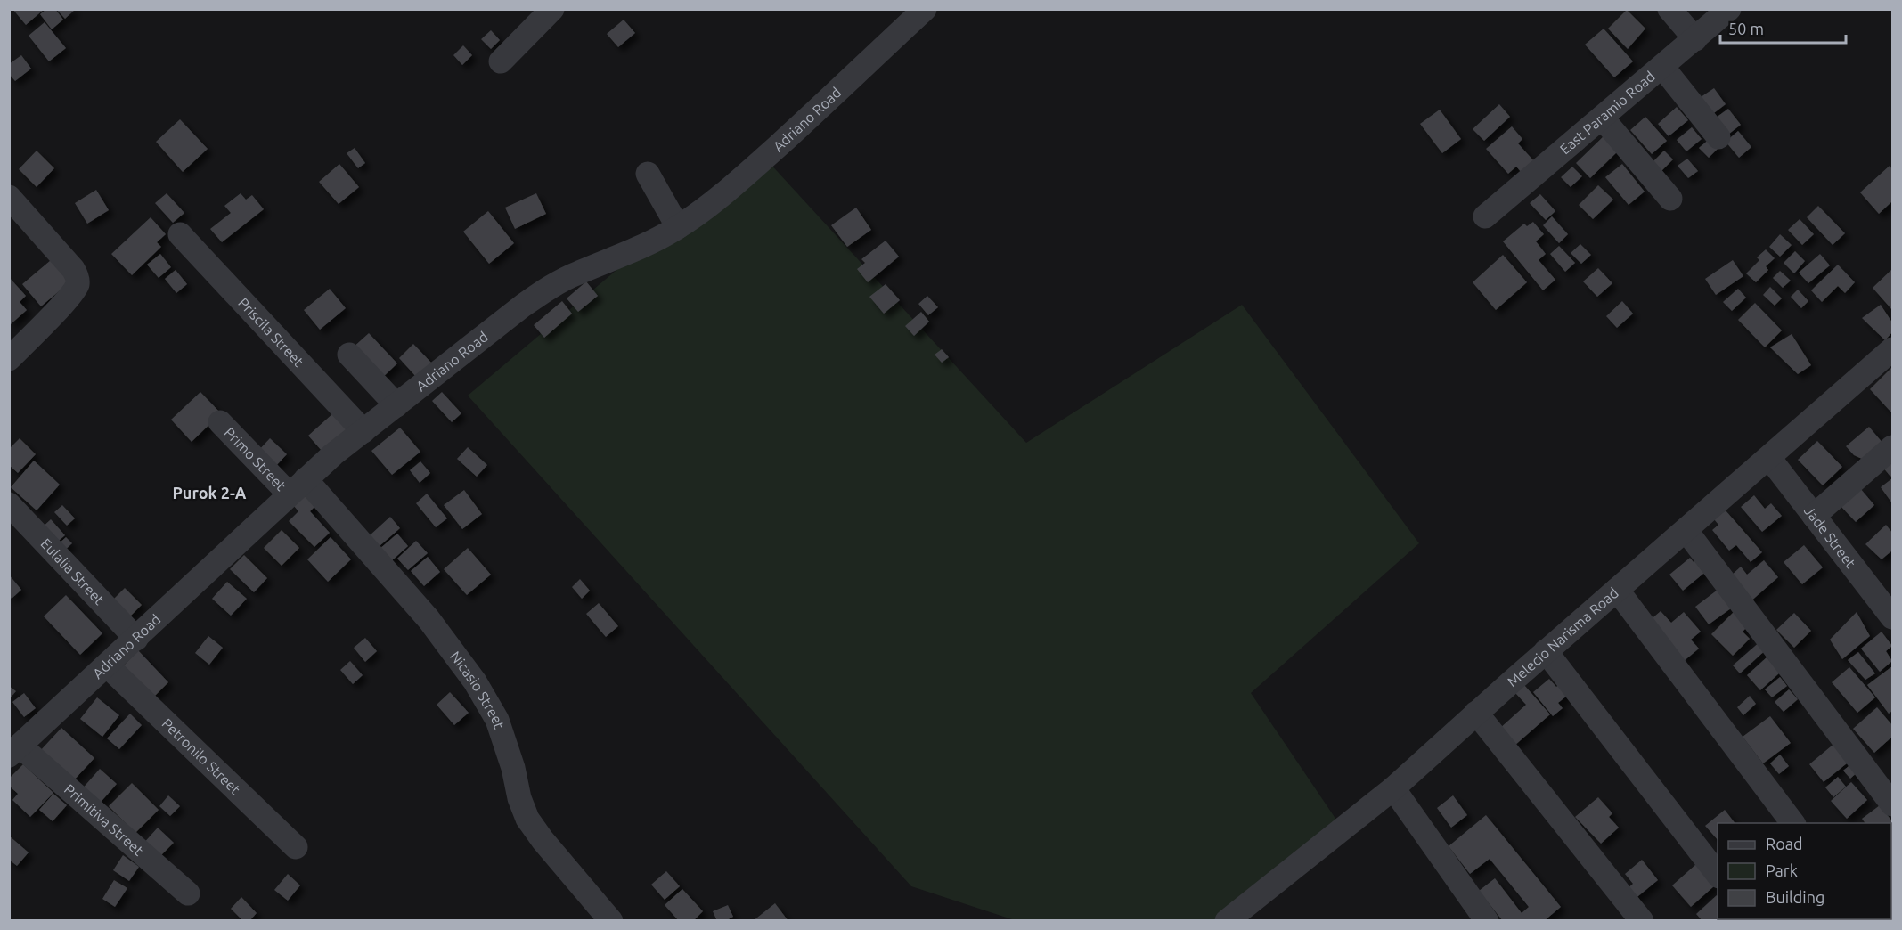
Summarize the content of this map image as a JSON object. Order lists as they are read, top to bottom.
{
  "streets": {
    "street": [
      "East Paramio Road",
      "Adriano Road",
      "Priscila Street",
      "Primo Street",
      "Jade Street",
      "Eulalia Street",
      "Melecio Narisma Road",
      "Nicasio Street",
      "Petronilo Street",
      "Primitiva Street"
    ]
  },
  "crossings": [
    ["Adriano Road", "Priscila Street"],
    ["Adriano Road", "Primo Street"],
    ["Adriano Road", "Eulalia Street"],
    ["Adriano Road", "Nicasio Street"],
    ["Adriano Road", "Petronilo Street"],
    ["Adriano Road", "Primitiva Street"],
    ["Primo Street", "Nicasio Street"],
    ["Jade Street", "Melecio Narisma Road"]
  ],
  "districts": ["Purok 2-A"],
  "legend": ["Road", "Park", "Building"],
  "scale_bar": "50 m"
}
